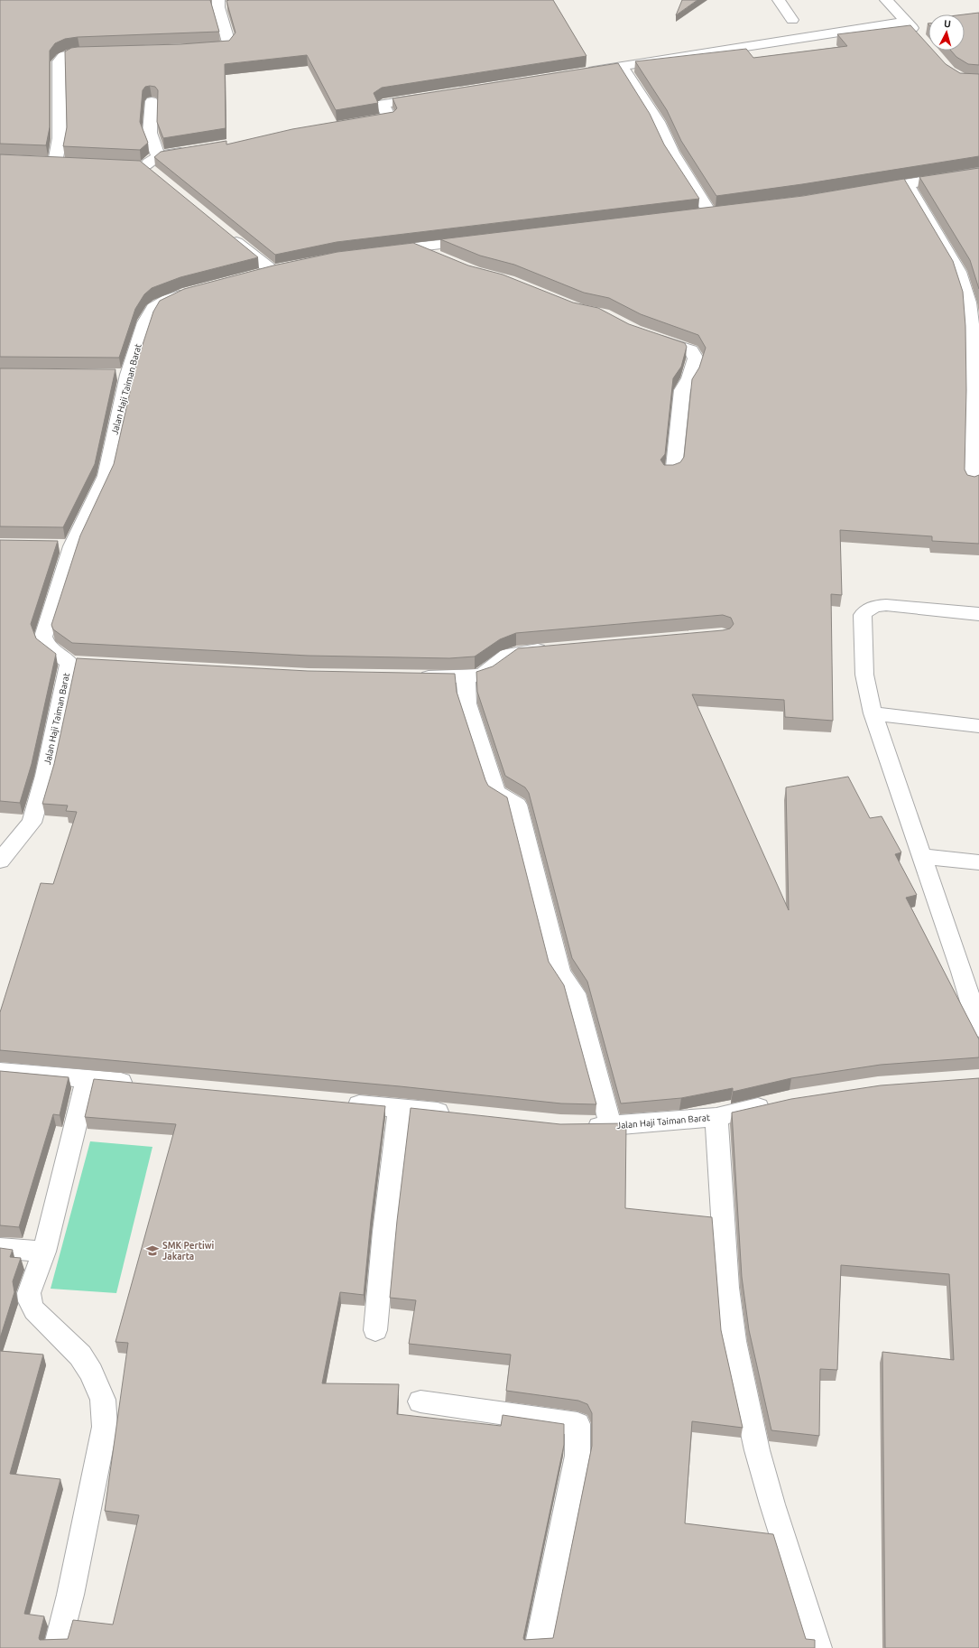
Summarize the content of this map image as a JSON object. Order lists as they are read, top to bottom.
{
  "streets": {
    "street": ["Jalan Haji Taiman Barat"]
  },
  "places": {
    "school or university": ["SMK Pertiwi Jakarta"]
  },
  "north": "top"
}
